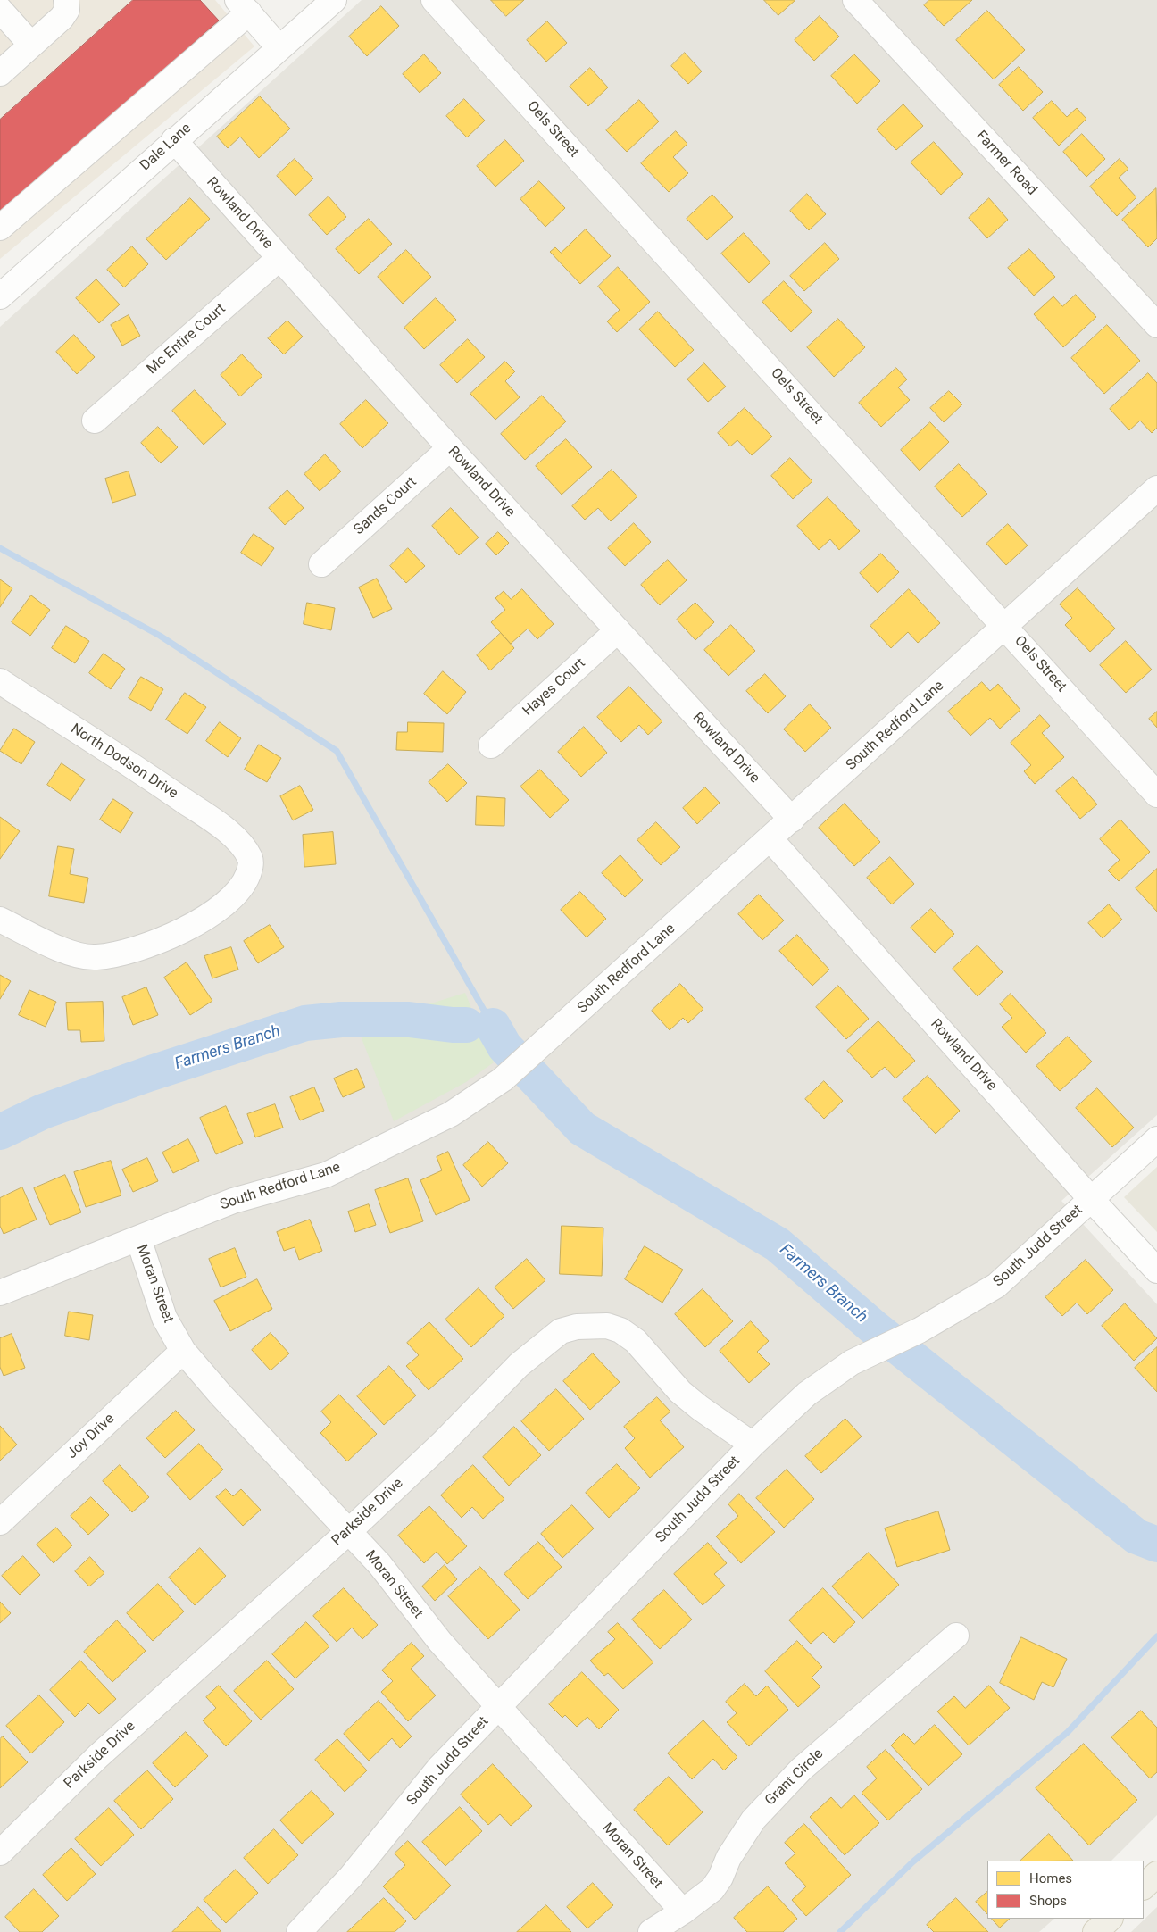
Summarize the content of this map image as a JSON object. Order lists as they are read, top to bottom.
{
  "streets": {
    "street": [
      "Oels Street",
      "Dale Lane",
      "Farmer Road",
      "Rowland Drive",
      "Mc Entire Court",
      "Sands Court",
      "Hayes Court",
      "South Redford Lane",
      "North Dodson Drive",
      "South Judd Street",
      "Moran Street",
      "Joy Drive",
      "Parkside Drive",
      "Grant Circle"
    ]
  },
  "crossings": [
    ["Oels Street", "South Redford Lane"],
    ["Dale Lane", "Rowland Drive"],
    ["Rowland Drive", "Mc Entire Court"],
    ["Rowland Drive", "Sands Court"],
    ["Rowland Drive", "Hayes Court"],
    ["Rowland Drive", "South Redford Lane"],
    ["Rowland Drive", "South Judd Street"],
    ["South Redford Lane", "Moran Street"],
    ["South Judd Street", "Moran Street"],
    ["South Judd Street", "Parkside Drive"],
    ["Moran Street", "Joy Drive"],
    ["Moran Street", "Parkside Drive"],
    ["Moran Street", "Grant Circle"]
  ],
  "water": ["Farmers Branch"],
  "legend": ["Homes", "Shops"]
}
